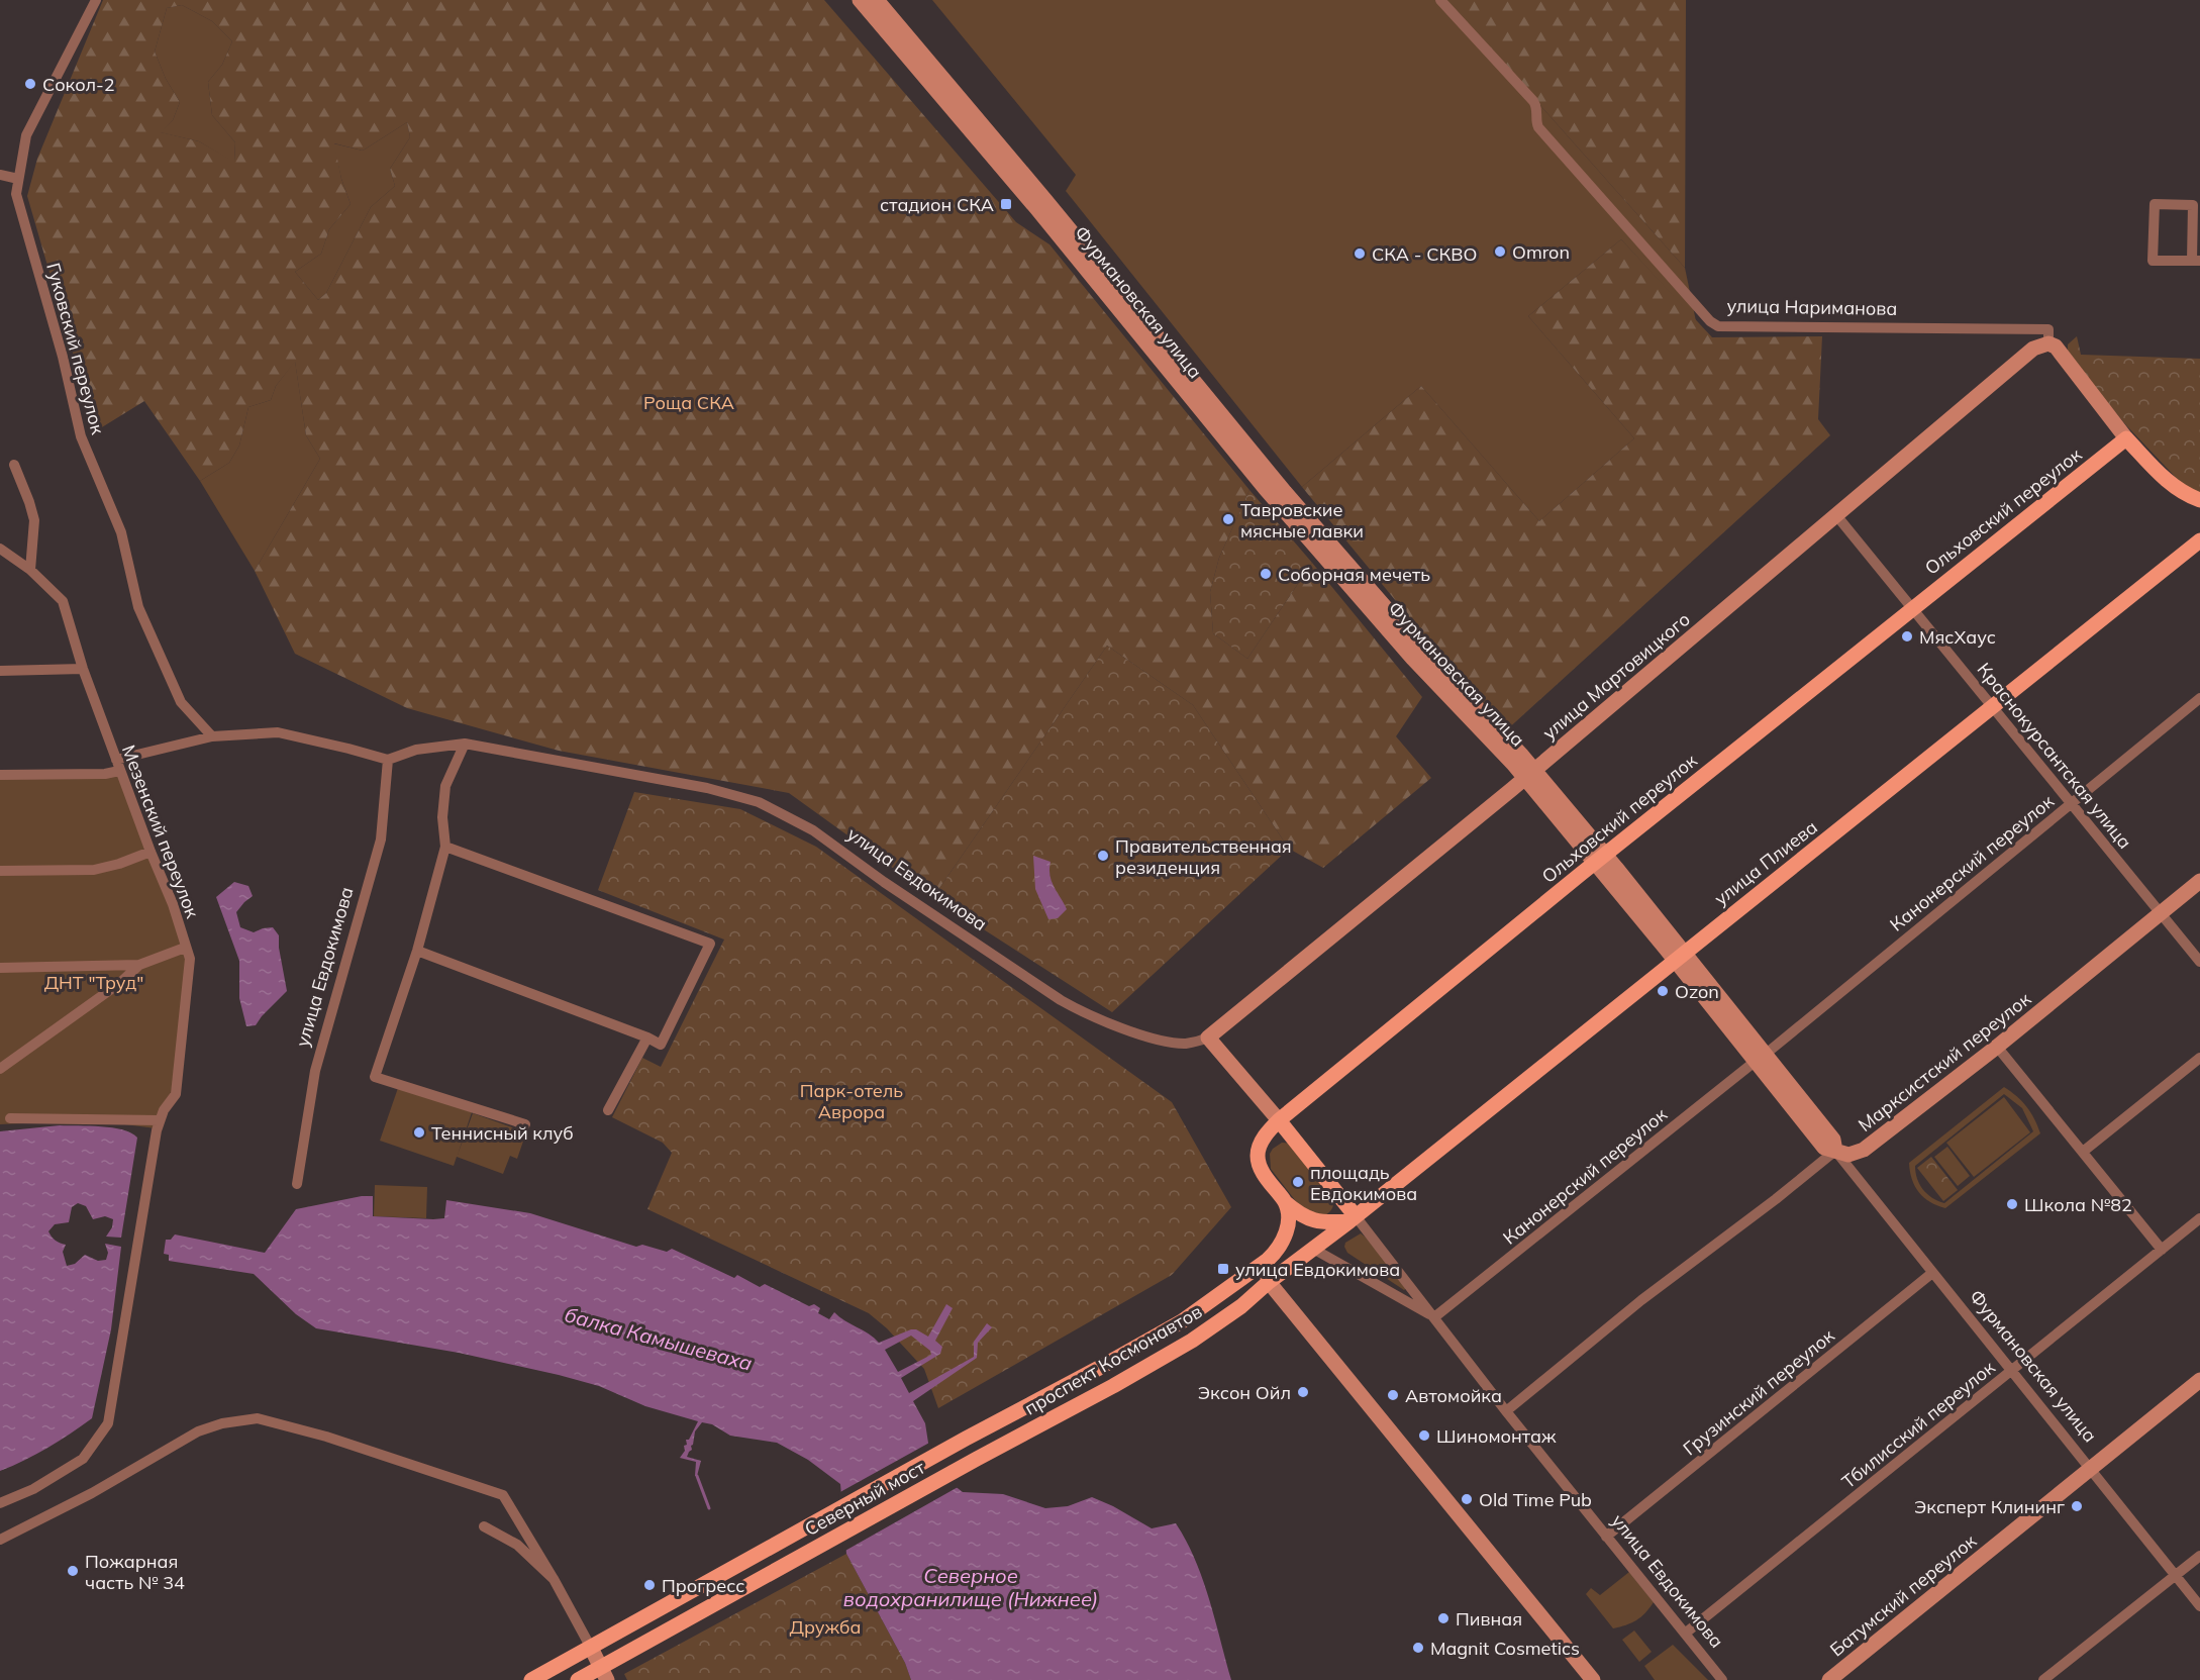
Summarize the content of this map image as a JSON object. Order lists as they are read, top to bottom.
{
  "streets": {
    "main road": [
      "Фурмановская улица",
      "улица Нариманова",
      "Ольховский переулок",
      "улица Мартовицкого",
      "улица Плиева",
      "улица Евдокимова",
      "Марксистский переулок",
      "проспект Космонавтов",
      "Северный мост",
      "Батумский переулок"
    ],
    "street": [
      "Гуковский переулок",
      "Краснокурсантская улица",
      "Мезенский переулок",
      "Канонерский переулок",
      "Грузинский переулок",
      "Тбилисский переулок"
    ]
  },
  "crossings": [
    ["Фурмановская улица", "Ольховский переулок"],
    ["Фурмановская улица", "улица Мартовицкого"],
    ["Фурмановская улица", "улица Плиева"],
    ["Фурмановская улица", "Канонерский переулок"],
    ["Фурмановская улица", "Марксистский переулок"],
    ["Фурмановская улица", "Грузинский переулок"],
    ["Фурмановская улица", "Тбилисский переулок"],
    ["Фурмановская улица", "Батумский переулок"],
    ["улица Нариманова", "Ольховский переулок"],
    ["улица Нариманова", "улица Мартовицкого"],
    ["Ольховский переулок", "Краснокурсантская улица"],
    ["Ольховский переулок", "улица Евдокимова"],
    ["улица Мартовицкого", "Краснокурсантская улица"],
    ["улица Мартовицкого", "улица Евдокимова"],
    ["Краснокурсантская улица", "улица Плиева"],
    ["Краснокурсантская улица", "Канонерский переулок"],
    ["Краснокурсантская улица", "Марксистский переулок"],
    ["улица Плиева", "улица Евдокимова"],
    ["улица Плиева", "проспект Космонавтов"],
    ["Канонерский переулок", "улица Евдокимова"],
    ["улица Евдокимова", "проспект Космонавтов"],
    ["улица Евдокимова", "Грузинский переулок"],
    ["улица Евдокимова", "Тбилисский переулок"],
    ["проспект Космонавтов", "Северный мост"]
  ],
  "water": ["балка Камышеваха", "Северное водохранилище (Нижнее)"],
  "parks": [
    "Роща СКА",
    "ДНТ \"Труд\"",
    "Парк-отель Аврора",
    "Дружба"
  ],
  "places": {
    "other": [
      "Сокол-2",
      "Omron",
      "СКА - СКВО",
      "Тавровские мясные лавки",
      "Соборная мечеть",
      "МясХаус",
      "Правительственная резиденция",
      "Ozon",
      "Теннисный клуб",
      "площадь Евдокимова",
      "Школа №82",
      "Эксон Ойл",
      "Автомойка",
      "Шиномонтаж",
      "Old Time Pub",
      "Эксперт Клининг",
      "Пожарная часть № 34",
      "Прогресс",
      "Пивная",
      "Magnit Cosmetics"
    ],
    "transit": ["стадион СКА", "улица Евдокимова"]
  }
}
